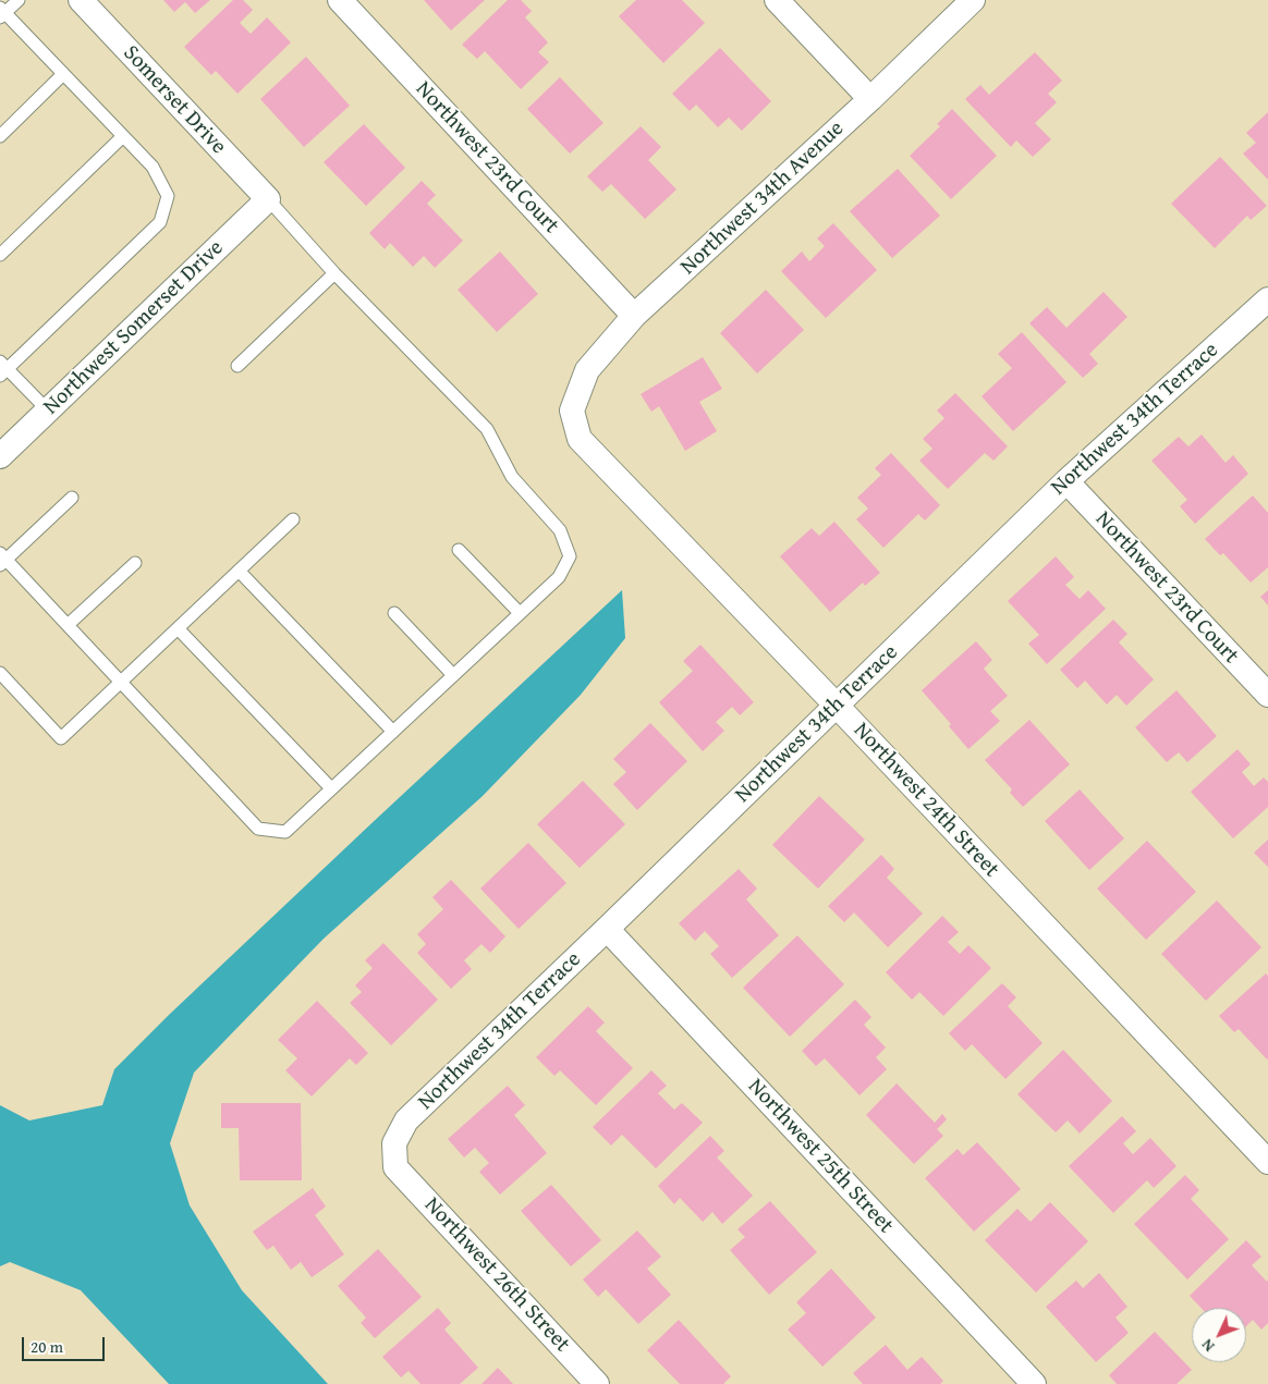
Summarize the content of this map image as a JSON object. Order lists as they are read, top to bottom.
{
  "streets": {
    "street": [
      "Somerset Drive",
      "Northwest 23rd Court",
      "Northwest 34th Avenue",
      "Northwest Somerset Drive",
      "Northwest 34th Terrace",
      "Northwest 24th Street",
      "Northwest 25th Street",
      "Northwest 26th Street"
    ]
  },
  "crossings": [
    ["Somerset Drive", "Northwest Somerset Drive"],
    ["Northwest 23rd Court", "Northwest 34th Avenue"],
    ["Northwest 23rd Court", "Northwest 34th Terrace"],
    ["Northwest 34th Avenue", "Northwest 24th Street"],
    ["Northwest 34th Terrace", "Northwest 24th Street"],
    ["Northwest 34th Terrace", "Northwest 25th Street"],
    ["Northwest 34th Terrace", "Northwest 26th Street"]
  ],
  "scale_bar": "20 m",
  "north": "bottom left"
}
